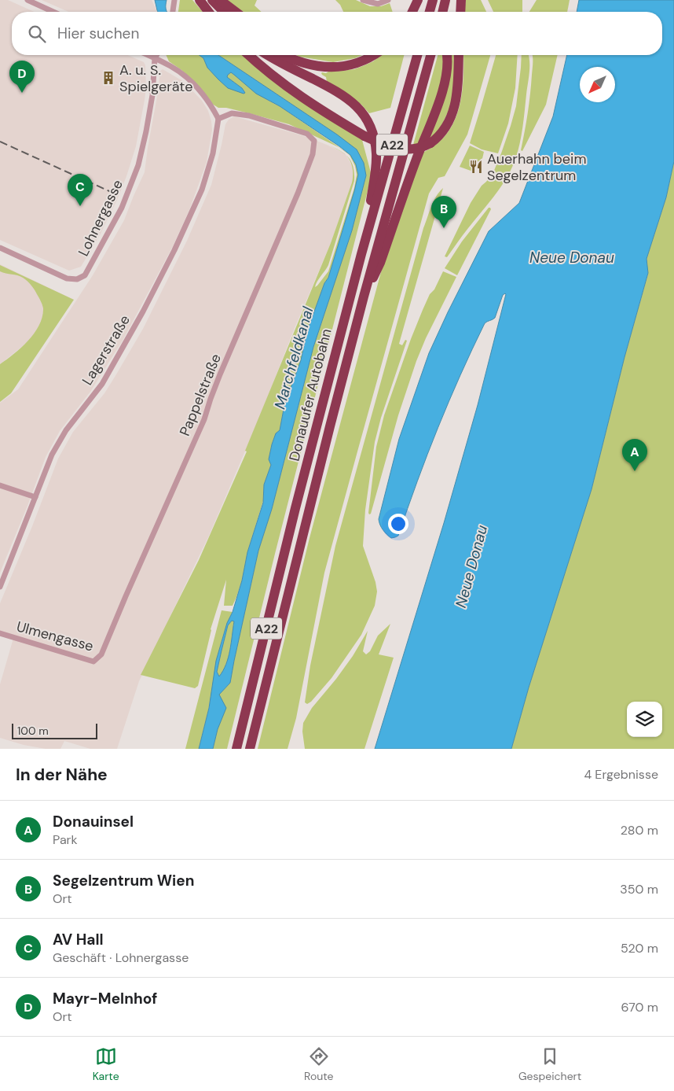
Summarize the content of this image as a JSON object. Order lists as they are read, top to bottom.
{
  "streets": {
    "highway": ["A22", "Donauufer Autobahn"],
    "street": [
      "Lohnergasse",
      "Lagerstraße",
      "Pappelstraße",
      "Ulmengasse"
    ]
  },
  "crossings": [
    ["Lagerstraße", "Pappelstraße"],
    ["Pappelstraße", "Ulmengasse"]
  ],
  "water": ["Neue Donau", "Marchfeldkanal"],
  "places": {
    "building": ["A. u. S. Spielgeräte"],
    "restaurant": ["Auerhahn beim Segelzentrum"]
  },
  "scale_bar": "100 m",
  "north": "bottom left",
  "page": {
    "search": "Hier suchen",
    "pins": [
      "D",
      "C",
      "B",
      "A"
    ],
    "scale": "100 m",
    "heading": ["In der Nähe", "4 Ergebnisse"],
    "list": [
      {
        "mark": "A",
        "name": "Donauinsel",
        "note": "Park",
        "value": "280 m"
      },
      {
        "mark": "B",
        "name": "Segelzentrum Wien",
        "note": "Ort",
        "value": "350 m"
      },
      {
        "mark": "C",
        "name": "AV Hall",
        "note": "Geschäft · Lohnergasse",
        "value": "520 m"
      },
      {
        "mark": "D",
        "name": "Mayr-Melnhof",
        "note": "Ort",
        "value": "670 m"
      }
    ],
    "nav": ["Karte", "Route", "Gespeichert"]
  }
}
